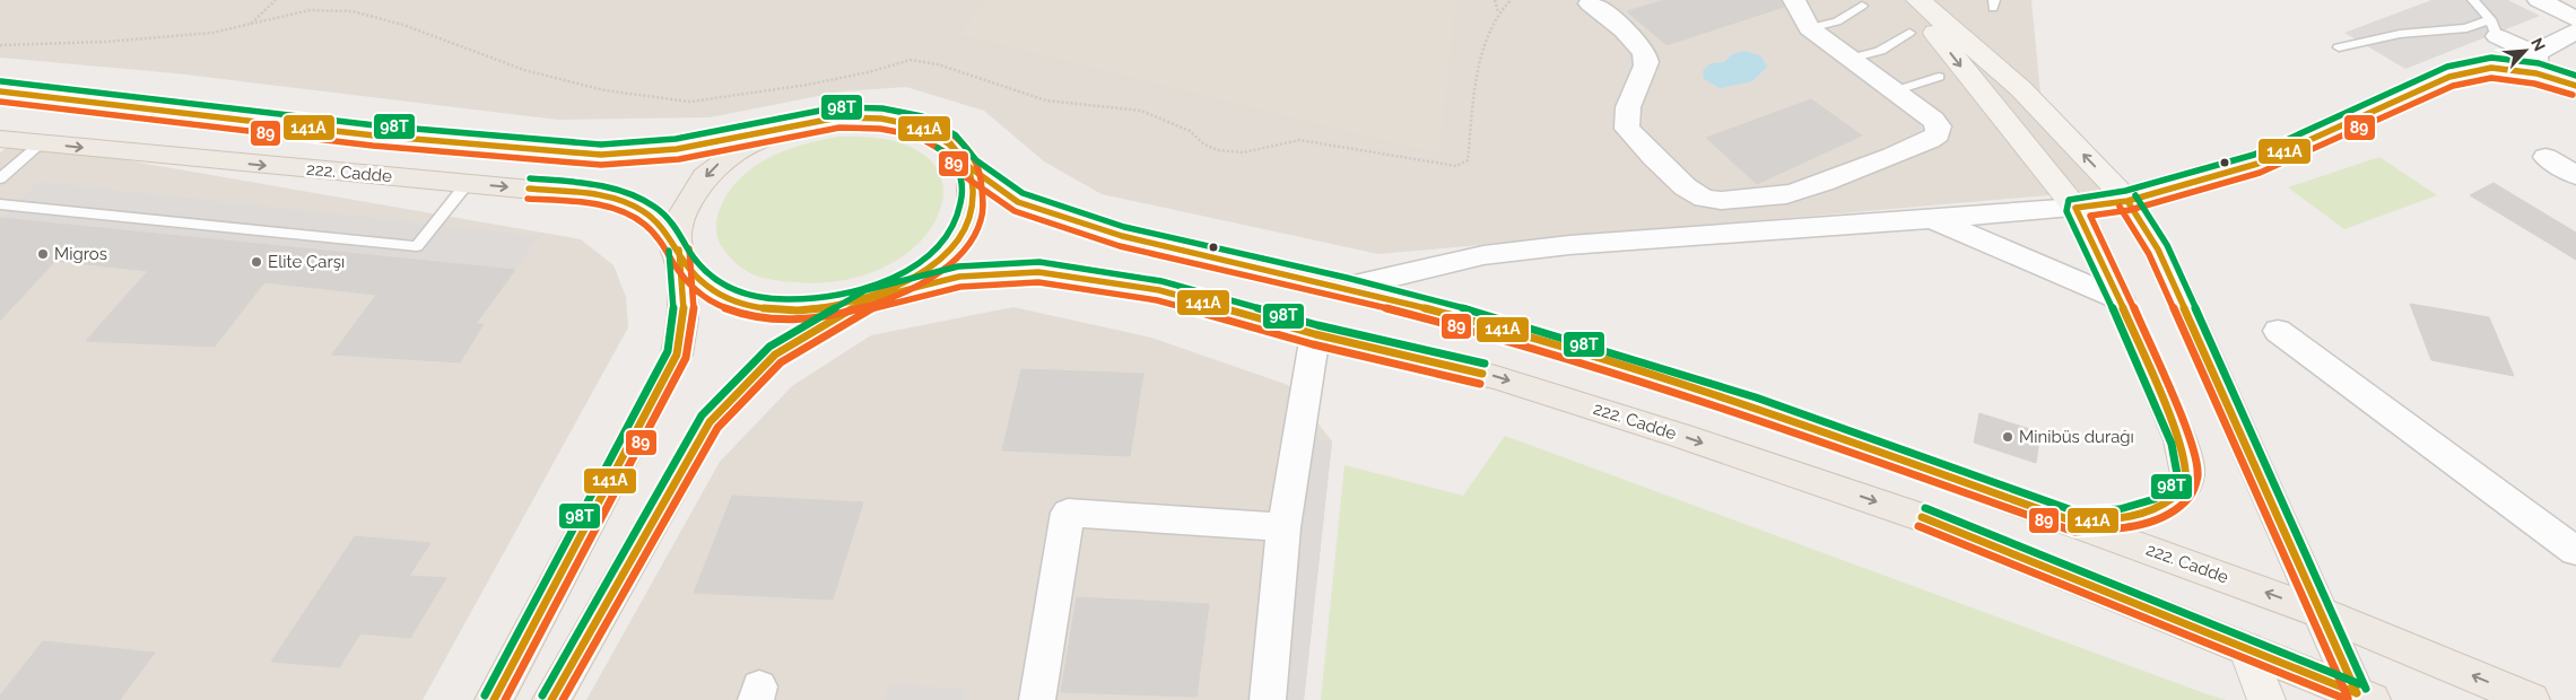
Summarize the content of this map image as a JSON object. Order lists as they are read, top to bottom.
{
  "streets": {
    "main road": ["222. Cadde"]
  },
  "places": ["Migros", "Elite Çarşı", "Minibüs durağı"],
  "lines": ["transit line 98T", "transit line 141A", "transit line 89"],
  "north": "top right"
}
